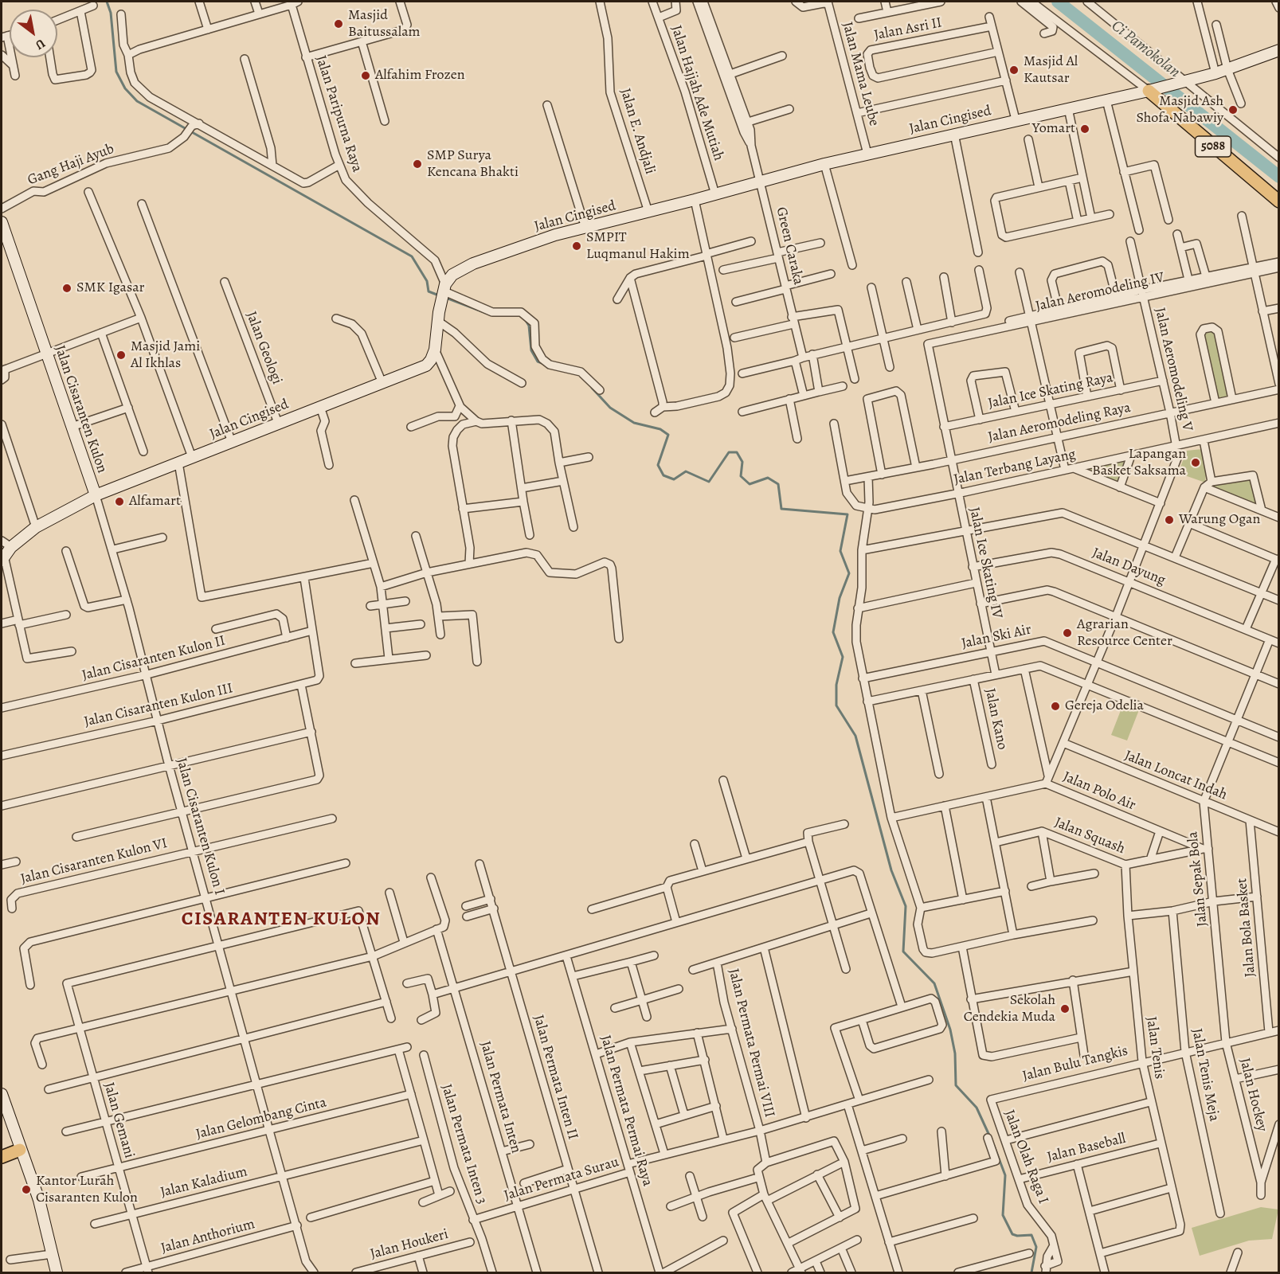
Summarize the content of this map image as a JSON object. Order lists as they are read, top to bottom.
{
  "streets": {
    "main road": ["Jalan Cingised", "5088", "Jalan Cisaranten Kulon"],
    "street": [
      "Jalan Asri II",
      "Jalan Mama Leube",
      "Jalan Hajjah Ade Mutiah",
      "Jalan Paripurna Raya",
      "Jalan E. Andjali",
      "Gang Haji Ayub",
      "Green Caraka",
      "Jalan Aeromodeling IV",
      "Jalan Geologi",
      "Jalan Aeromodeling V",
      "Jalan Ice Skating Raya",
      "Jalan Aeromodeling Raya",
      "Jalan Terbang Layang",
      "Jalan Ice Skating IV",
      "Jalan Dayung",
      "Jalan Ski Air",
      "Jalan Cisaranten Kulon II",
      "Jalan Cisaranten Kulon III",
      "Jalan Kano",
      "Jalan Loncat Indah",
      "Jalan Polo Air",
      "Jalan Cisaranten Kulon I",
      "Jalan Squash",
      "Jalan Cisaranten Kulon VI",
      "Jalan Sepak Bola",
      "Jalan Bola Basket",
      "Jalan Permata Permai VIII",
      "Jalan Tenis",
      "Jalan Bulu Tangkis",
      "Jalan Tenis Meja",
      "Jalan Permata Inten II",
      "Jalan Hockey",
      "Jalan Permata Inten",
      "Jalan Permata Permai Raya",
      "Jalan Gelombang Cinta",
      "Jalan Gemani",
      "Jalan Permata Inten 3",
      "Jalan Baseball",
      "Jalan Olah Raga I",
      "Jalan Permata Surau",
      "Jalan Kaladium",
      "Jalan Anthorium",
      "Jalan Houkeri"
    ]
  },
  "crossings": [
    ["Jalan Mama Leube", "Jalan Cingised"],
    ["Jalan Hajjah Ade Mutiah", "Jalan Cingised"],
    ["Jalan Paripurna Raya", "Jalan Cingised"],
    ["Jalan Cingised", "Jalan E. Andjali"],
    ["Jalan Cingised", "5088"],
    ["Jalan Cingised", "Green Caraka"],
    ["Jalan Cingised", "Jalan Geologi"],
    ["Jalan Cingised", "Jalan Cisaranten Kulon"],
    ["Jalan Cingised", "Jalan Cisaranten Kulon I"],
    ["Jalan Aeromodeling IV", "Jalan Aeromodeling V"],
    ["Jalan Aeromodeling IV", "Jalan Ice Skating IV"],
    ["Jalan Aeromodeling V", "Jalan Ice Skating Raya"],
    ["Jalan Aeromodeling V", "Jalan Aeromodeling Raya"],
    ["Jalan Aeromodeling V", "Jalan Terbang Layang"],
    ["Jalan Aeromodeling V", "Jalan Dayung"],
    ["Jalan Aeromodeling V", "Jalan Ski Air"],
    ["Jalan Aeromodeling V", "Jalan Loncat Indah"],
    ["Jalan Aeromodeling V", "Jalan Polo Air"],
    ["Jalan Ice Skating Raya", "Jalan Ice Skating IV"],
    ["Jalan Cisaranten Kulon", "Jalan Cisaranten Kulon I"],
    ["Jalan Aeromodeling Raya", "Jalan Ice Skating IV"],
    ["Jalan Terbang Layang", "Jalan Ice Skating IV"],
    ["Jalan Ice Skating IV", "Jalan Dayung"],
    ["Jalan Ice Skating IV", "Jalan Ski Air"],
    ["Jalan Dayung", "Jalan Sepak Bola"],
    ["Jalan Ski Air", "Jalan Sepak Bola"],
    ["Jalan Cisaranten Kulon II", "Jalan Cisaranten Kulon III"],
    ["Jalan Cisaranten Kulon II", "Jalan Cisaranten Kulon I"],
    ["Jalan Cisaranten Kulon III", "Jalan Cisaranten Kulon I"],
    ["Jalan Loncat Indah", "Jalan Sepak Bola"],
    ["Jalan Loncat Indah", "Jalan Bola Basket"],
    ["Jalan Polo Air", "Jalan Squash"],
    ["Jalan Polo Air", "Jalan Sepak Bola"],
    ["Jalan Cisaranten Kulon I", "Jalan Cisaranten Kulon VI"],
    ["Jalan Cisaranten Kulon I", "Jalan Gelombang Cinta"],
    ["Jalan Cisaranten Kulon I", "Jalan Gemani"],
    ["Jalan Cisaranten Kulon I", "Jalan Kaladium"],
    ["Jalan Cisaranten Kulon I", "Jalan Anthorium"],
    ["Jalan Squash", "Jalan Sepak Bola"],
    ["Jalan Squash", "Jalan Tenis"],
    ["Jalan Sepak Bola", "Jalan Bulu Tangkis"],
    ["Jalan Sepak Bola", "Jalan Hockey"],
    ["Jalan Bola Basket", "Jalan Bulu Tangkis"],
    ["Jalan Permata Permai VIII", "Jalan Permata Surau"],
    ["Jalan Tenis", "Jalan Bulu Tangkis"],
    ["Jalan Tenis", "Jalan Baseball"],
    ["Jalan Bulu Tangkis", "Jalan Tenis Meja"],
    ["Jalan Bulu Tangkis", "Jalan Hockey"],
    ["Jalan Bulu Tangkis", "Jalan Olah Raga I"],
    ["Jalan Permata Inten II", "Jalan Permata Surau"],
    ["Jalan Permata Inten", "Jalan Permata Surau"],
    ["Jalan Permata Permai Raya", "Jalan Permata Surau"],
    ["Jalan Gelombang Cinta", "Jalan Gemani"],
    ["Jalan Gemani", "Jalan Kaladium"],
    ["Jalan Gemani", "Jalan Anthorium"],
    ["Jalan Permata Inten 3", "Jalan Permata Surau"],
    ["Jalan Baseball", "Jalan Olah Raga I"]
  ],
  "districts": ["CISARANTEN KULON"],
  "water": ["Ci Pamokolan"],
  "places": [
    "Masjid Baitussalam",
    "Masjid Al Kautsar",
    "Alfahim Frozen",
    "Masjid Ash Shofa Nabawiy",
    "Yomart",
    "SMP Surya Kencana Bhakti",
    "SMPIT Luqmanul Hakim",
    "SMK Igasar",
    "Masjid Jami Al Ikhlas",
    "Lapangan Basket Saksama",
    "Alfamart",
    "Warung Ogan",
    "Agrarian Resource Center",
    "Gereja Odelia",
    "Sekolah Cendekia Muda",
    "Kantor Lurah Cisaranten Kulon"
  ],
  "north": "bottom right"
}
